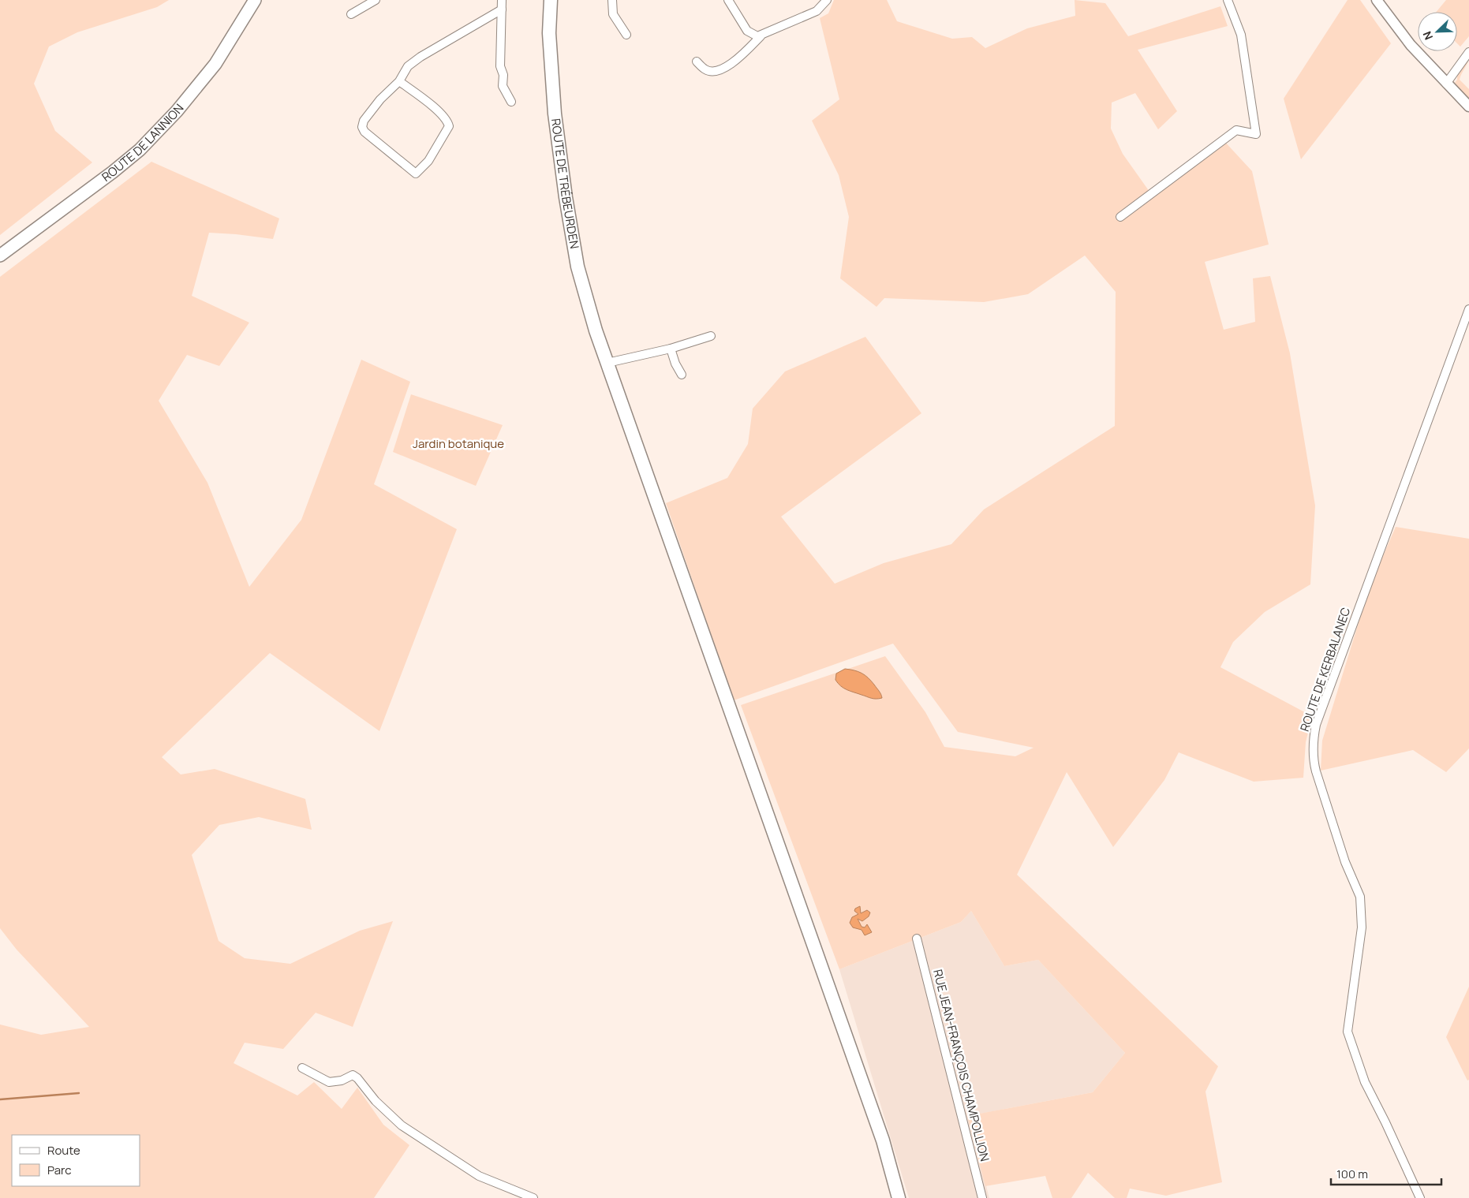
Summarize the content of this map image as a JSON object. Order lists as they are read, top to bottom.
{
  "streets": {
    "main road": ["ROUTE DE LANNION", "ROUTE DE TRÉBEURDEN"],
    "street": ["ROUTE DE KERBALANEC", "RUE JEAN-FRANÇOIS CHAMPOLLION"]
  },
  "parks": ["Jardin botanique"],
  "legend": ["Route", "Parc"],
  "scale_bar": "100 m",
  "north": "bottom left"
}
